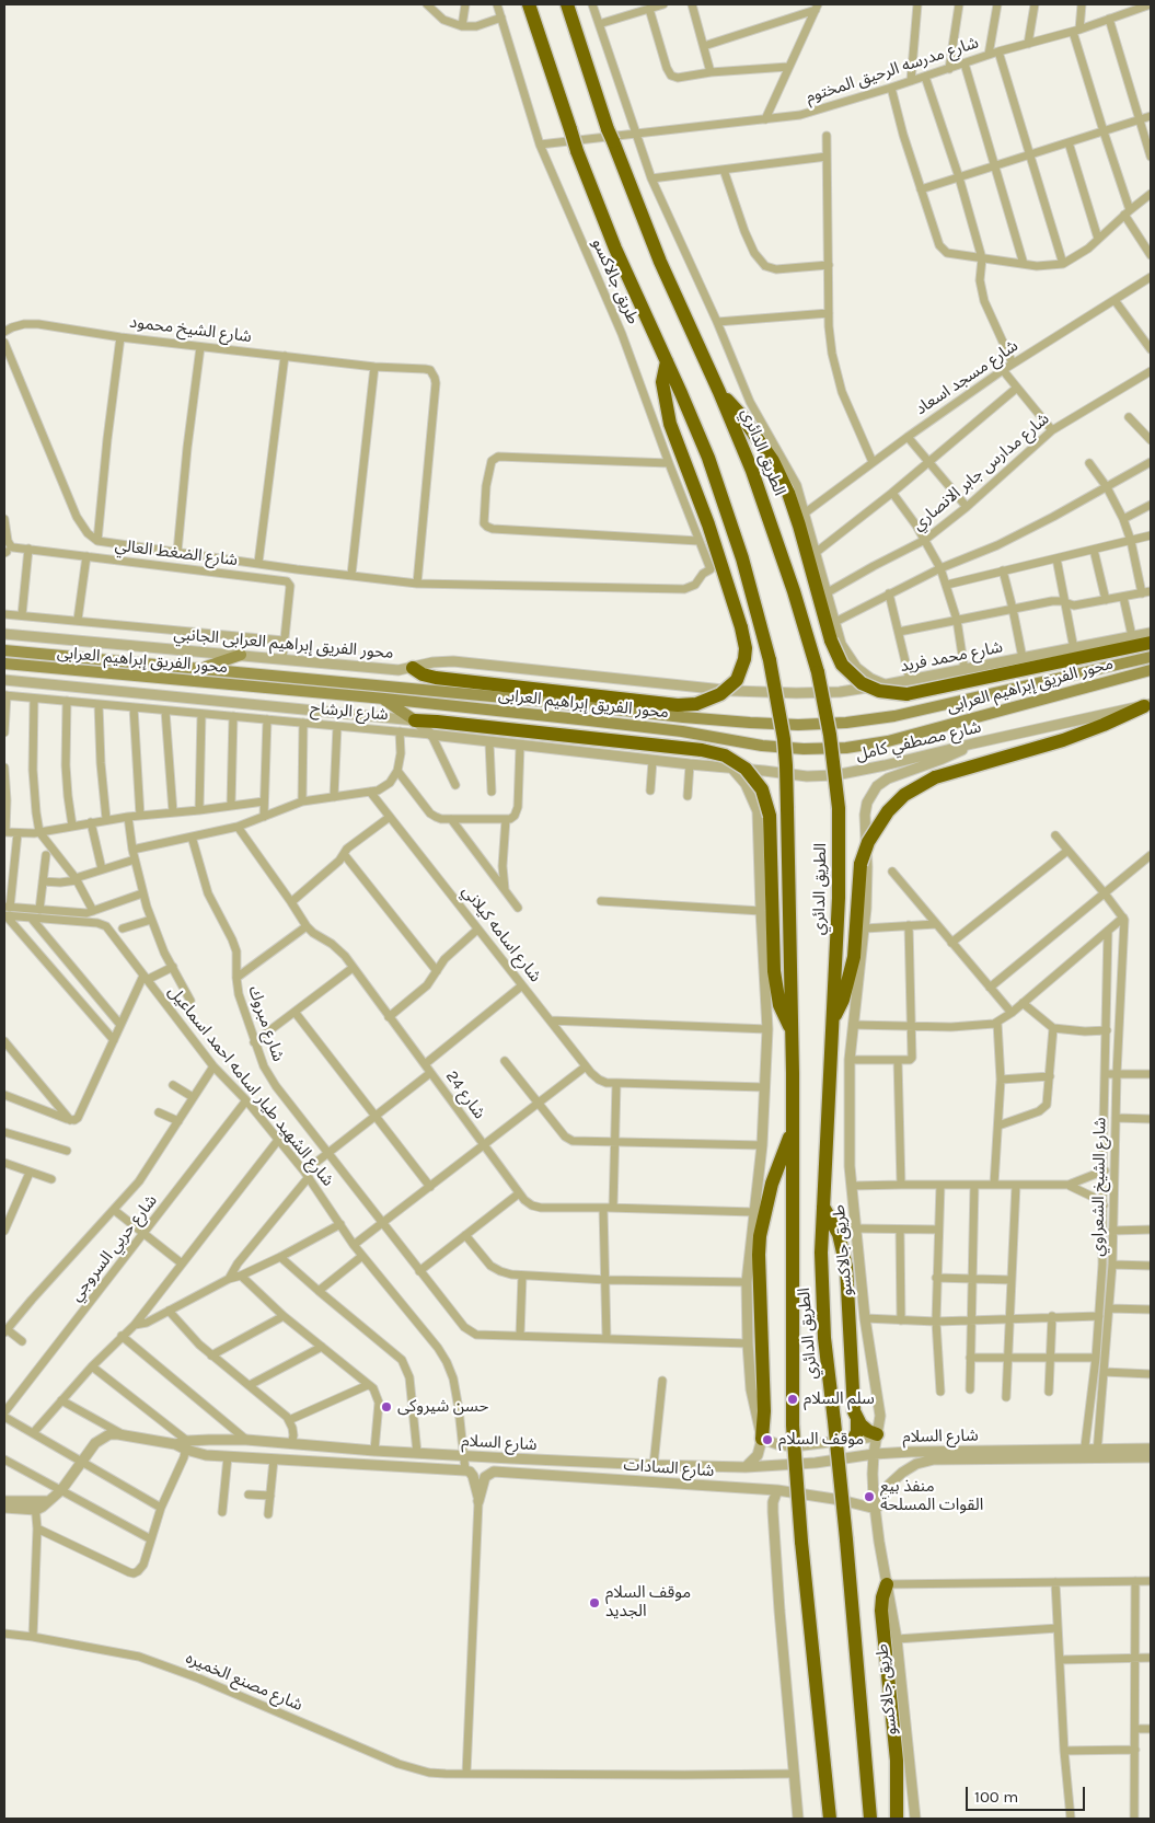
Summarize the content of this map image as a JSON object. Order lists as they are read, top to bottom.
{
  "streets": {
    "highway": ["الطريق الدائري"],
    "main road": ["محور الفريق إبراهيم العرابى"],
    "street": [
      "شارع مدرسه الرحيق المختوم",
      "طريق جالاكسو",
      "شارع الشيخ محمود",
      "شارع مسجد اسعاد",
      "شارع مدارس جابر الانصاري",
      "شارع الضغط العالي",
      "محور الفريق إبراهيم العرابى الجانبي",
      "شارع محمد فريد",
      "شارع الرشاح",
      "شارع مصطفي كامل",
      "شارع اسامه كيلاني",
      "شارع مبروك",
      "شارع الشهيد طيار اسامه احمد اسماعيل",
      "شارع 24",
      "شارع الشيخ الشعراوي",
      "شارع حربي السروجي",
      "شارع السلام",
      "شارع السادات",
      "شارع مصنع الخميره"
    ]
  },
  "crossings": [
    ["شارع مدرسه الرحيق المختوم", "طريق جالاكسو"],
    ["طريق جالاكسو", "شارع الشيخ محمود"],
    ["طريق جالاكسو", "شارع مصطفي كامل"],
    ["طريق جالاكسو", "شارع السلام"],
    ["طريق جالاكسو", "شارع السادات"],
    ["محور الفريق إبراهيم العرابى الجانبي", "شارع محمد فريد"],
    ["شارع الرشاح", "شارع مصطفي كامل"],
    ["شارع الشهيد طيار اسامه احمد اسماعيل", "شارع حربي السروجي"],
    ["شارع الشهيد طيار اسامه احمد اسماعيل", "شارع السلام"],
    ["شارع الشيخ الشعراوي", "شارع السلام"],
    ["شارع السلام", "شارع السادات"]
  ],
  "places": [
    "سلم السلام",
    "حسن شيروكى",
    "موقف السلام",
    "منفذ بيع القوات المسلحة",
    "موقف السلام الجديد"
  ],
  "scale_bar": "100 m"
}
